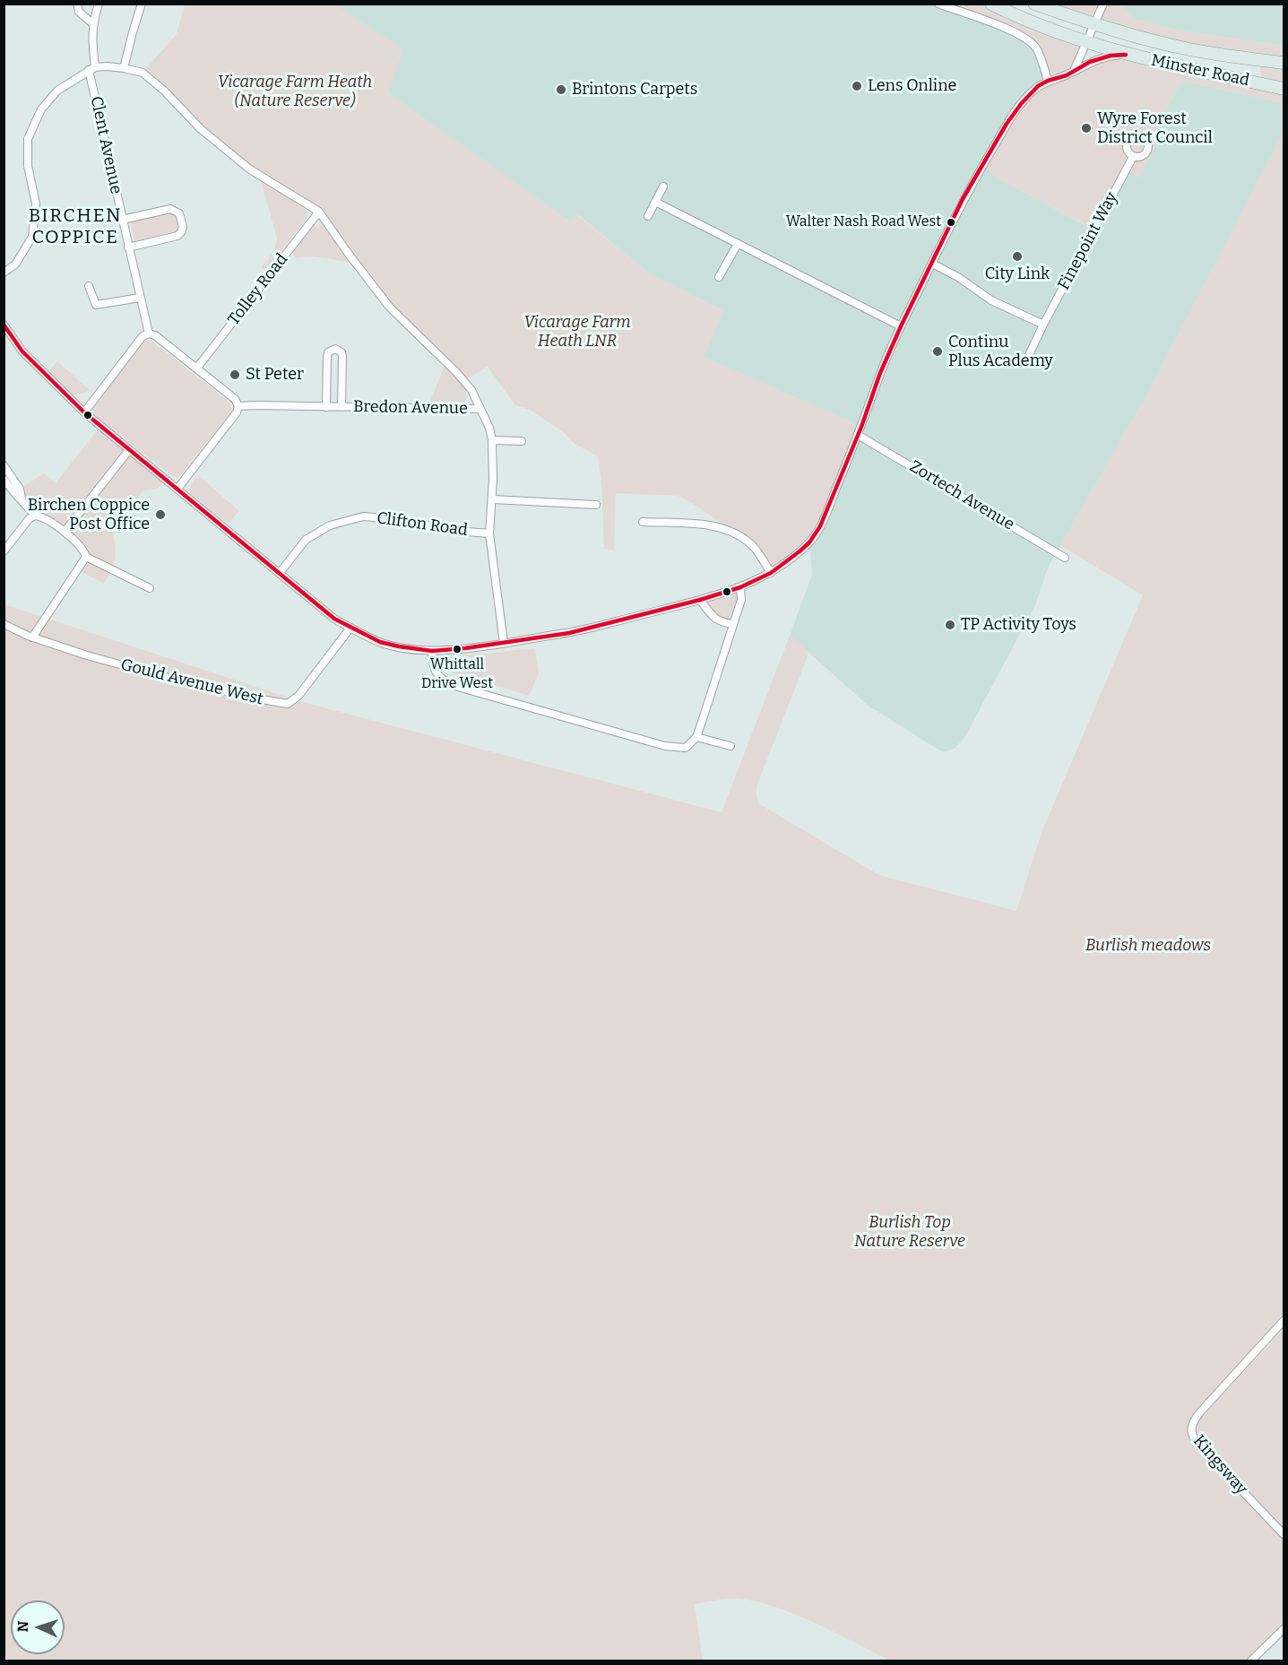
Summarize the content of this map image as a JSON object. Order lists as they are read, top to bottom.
{
  "streets": {
    "main road": ["Minster Road"],
    "street": [
      "Clent Avenue",
      "Finepoint Way",
      "Tolley Road",
      "Bredon Avenue",
      "Zortech Avenue",
      "Clifton Road",
      "Gould Avenue West",
      "Kingsway"
    ]
  },
  "districts": ["BIRCHEN COPPICE"],
  "parks": [
    "Vicarage Farm Heath (Nature Reserve)",
    "Vicarage Farm Heath LNR",
    "Burlish meadows",
    "Burlish Top Nature Reserve"
  ],
  "places": [
    "Lens Online",
    "Brintons Carpets",
    "Wyre Forest District Council",
    "Walter Nash Road West",
    "City Link",
    "Continu Plus Academy",
    "St Peter",
    "Birchen Coppice Post Office",
    "TP Activity Toys",
    "Whittall Drive West"
  ],
  "north": "left"
}
